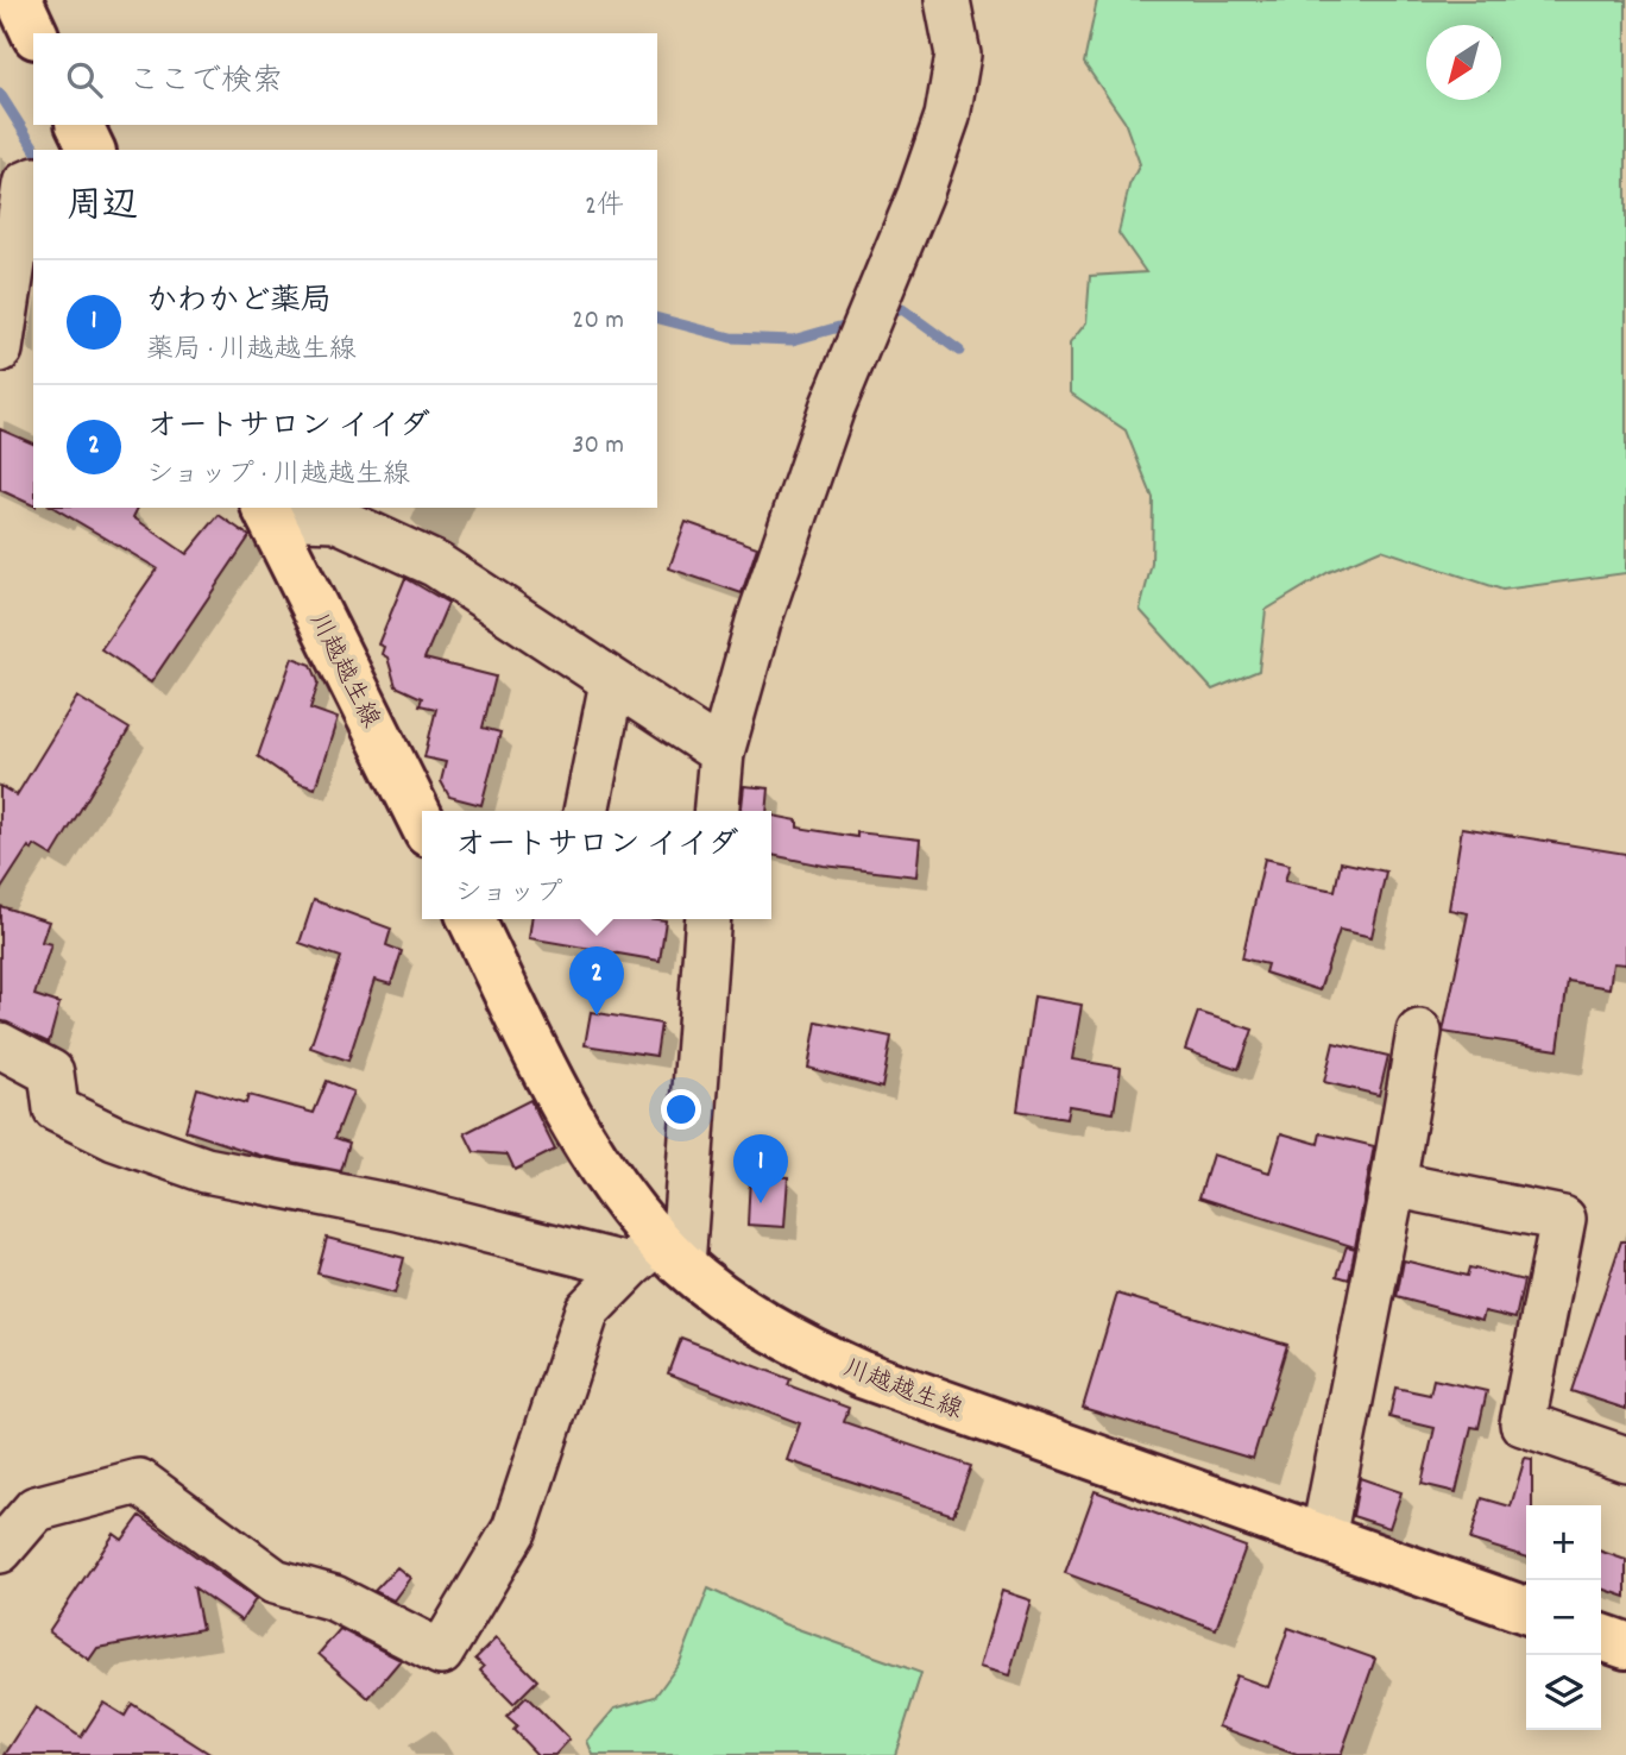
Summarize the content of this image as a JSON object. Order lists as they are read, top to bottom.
{
  "streets": {
    "main road": ["川越越生線"]
  },
  "north": "bottom left",
  "page": {
    "search": "ここで検索",
    "heading": ["周辺", "2件"],
    "list": [
      {
        "mark": "1",
        "name": "かわかど薬局",
        "note": "薬局 · 川越越生線",
        "value": "20 m"
      },
      {
        "mark": "2",
        "name": "オートサロン イイダ",
        "note": "ショップ · 川越越生線",
        "value": "30 m"
      }
    ],
    "popup": ["オートサロン イイダ", "ショップ"],
    "pins": ["2", "1"],
    "map_buttons": ["+", "−"]
  }
}
